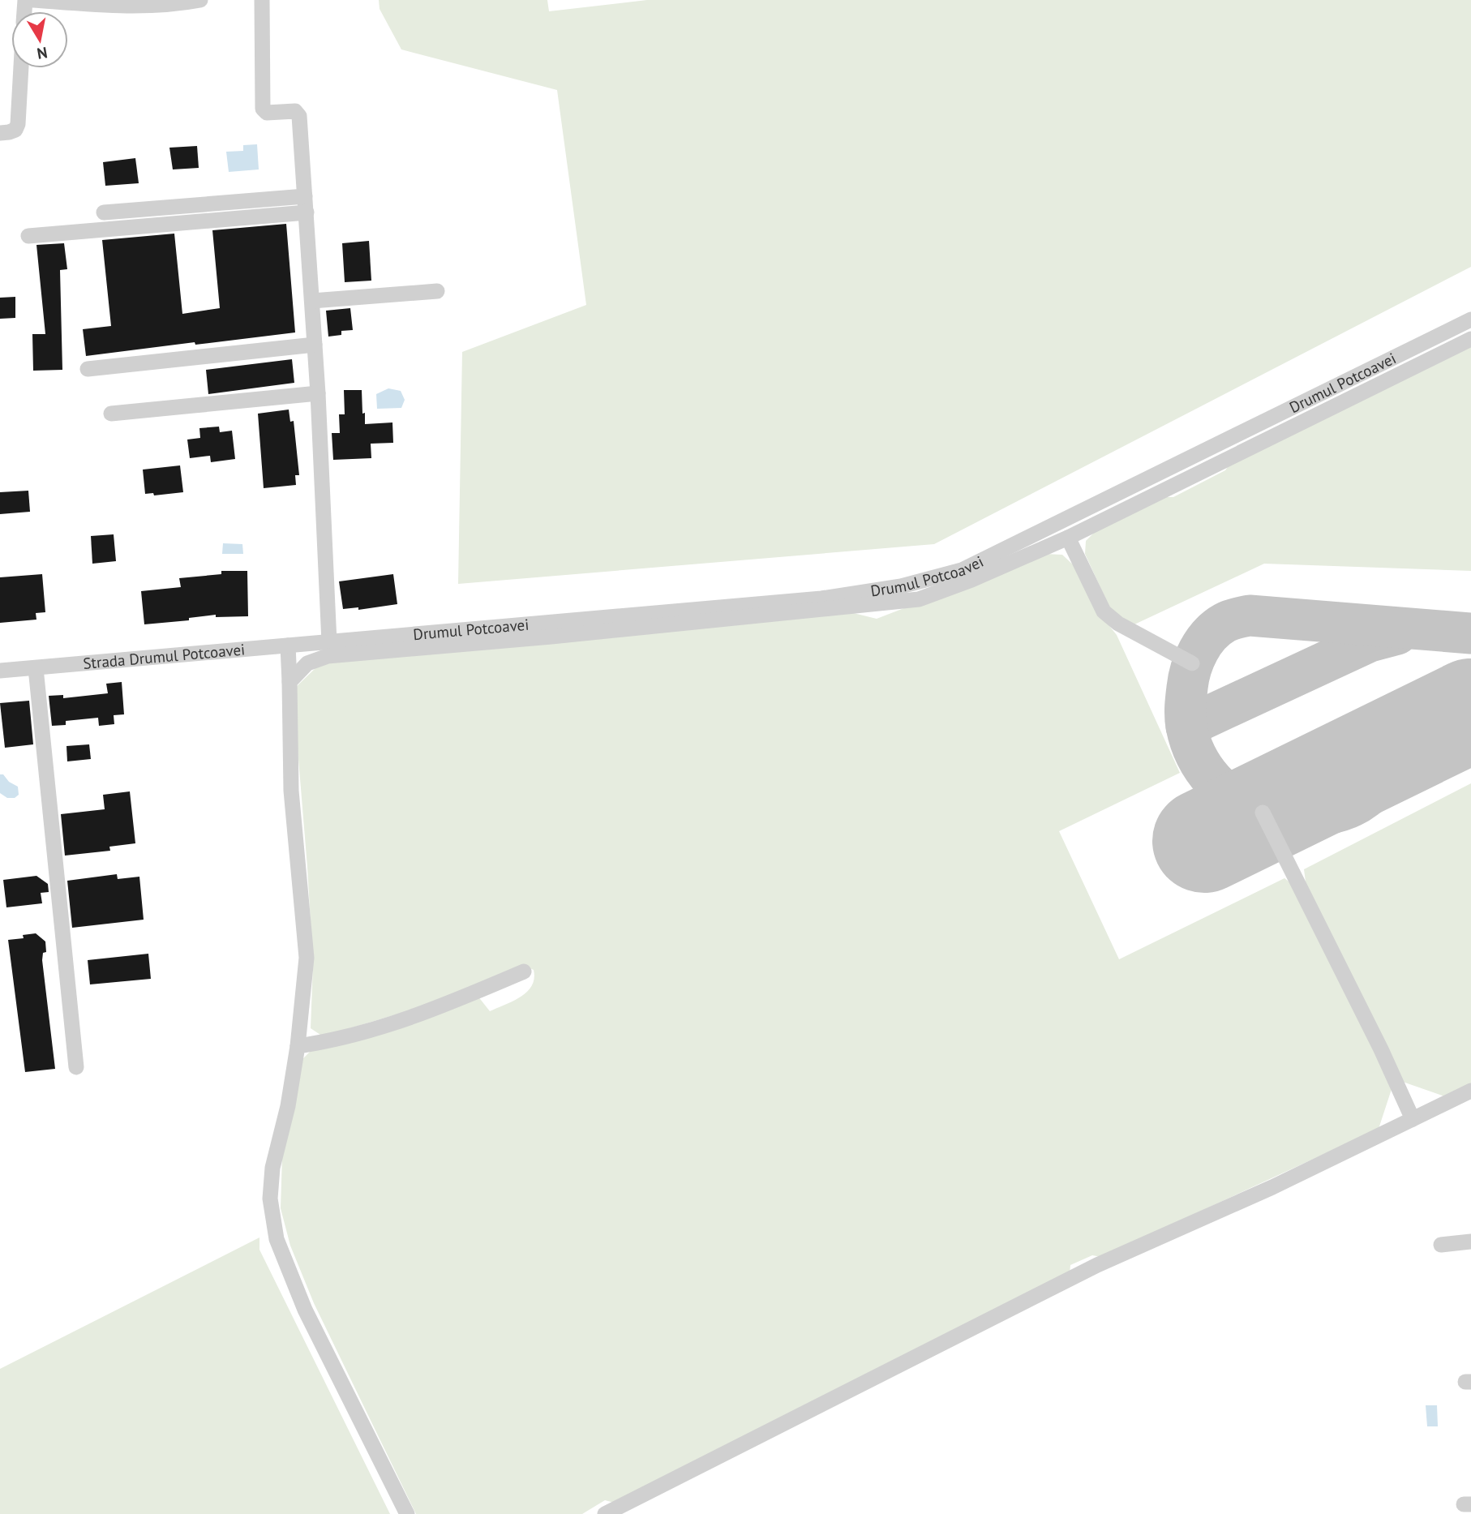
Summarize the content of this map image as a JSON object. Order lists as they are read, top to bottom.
{
  "streets": {
    "street": ["Drumul Potcoavei", "Strada Drumul Potcoavei"]
  },
  "crossings": [
    ["Drumul Potcoavei", "Strada Drumul Potcoavei"]
  ],
  "north": "bottom"
}
